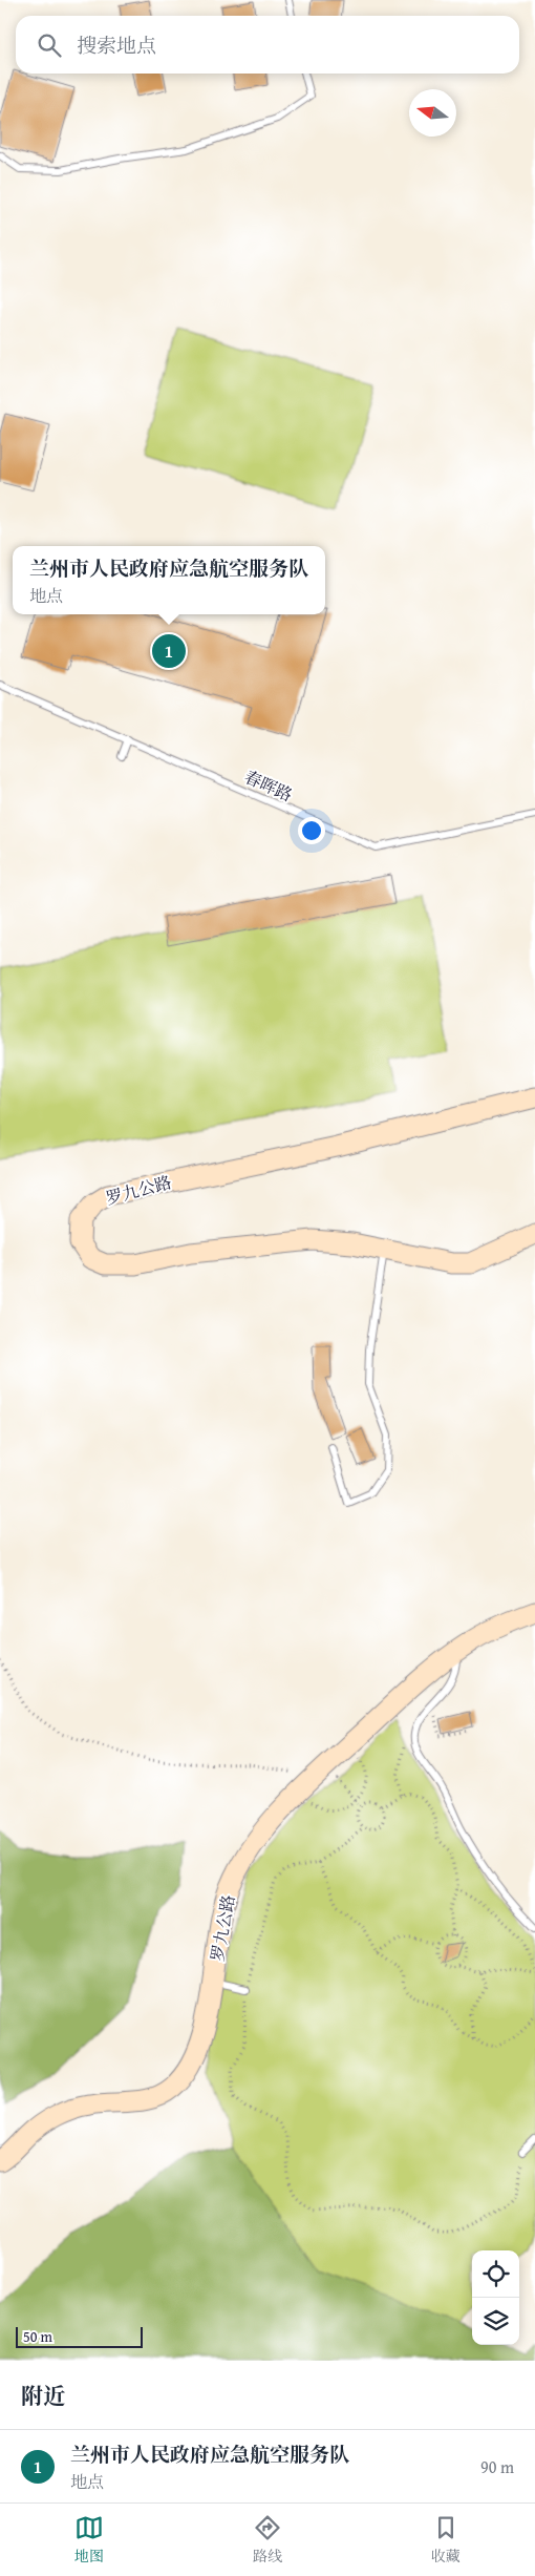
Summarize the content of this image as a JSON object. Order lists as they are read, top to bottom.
{
  "streets": {
    "street": ["罗九公路"],
    "lane": ["春晖路"]
  },
  "scale_bar": "50 m",
  "north": "left",
  "page": {
    "search": "搜索地点",
    "popup": ["兰州市人民政府应急航空服务队", "地点"],
    "pins": "1",
    "scale": "50 m",
    "heading": "附近",
    "list": [
      {
        "mark": "1",
        "name": "兰州市人民政府应急航空服务队",
        "note": "地点",
        "value": "90 m"
      }
    ],
    "nav": ["地图", "路线", "收藏"]
  }
}
